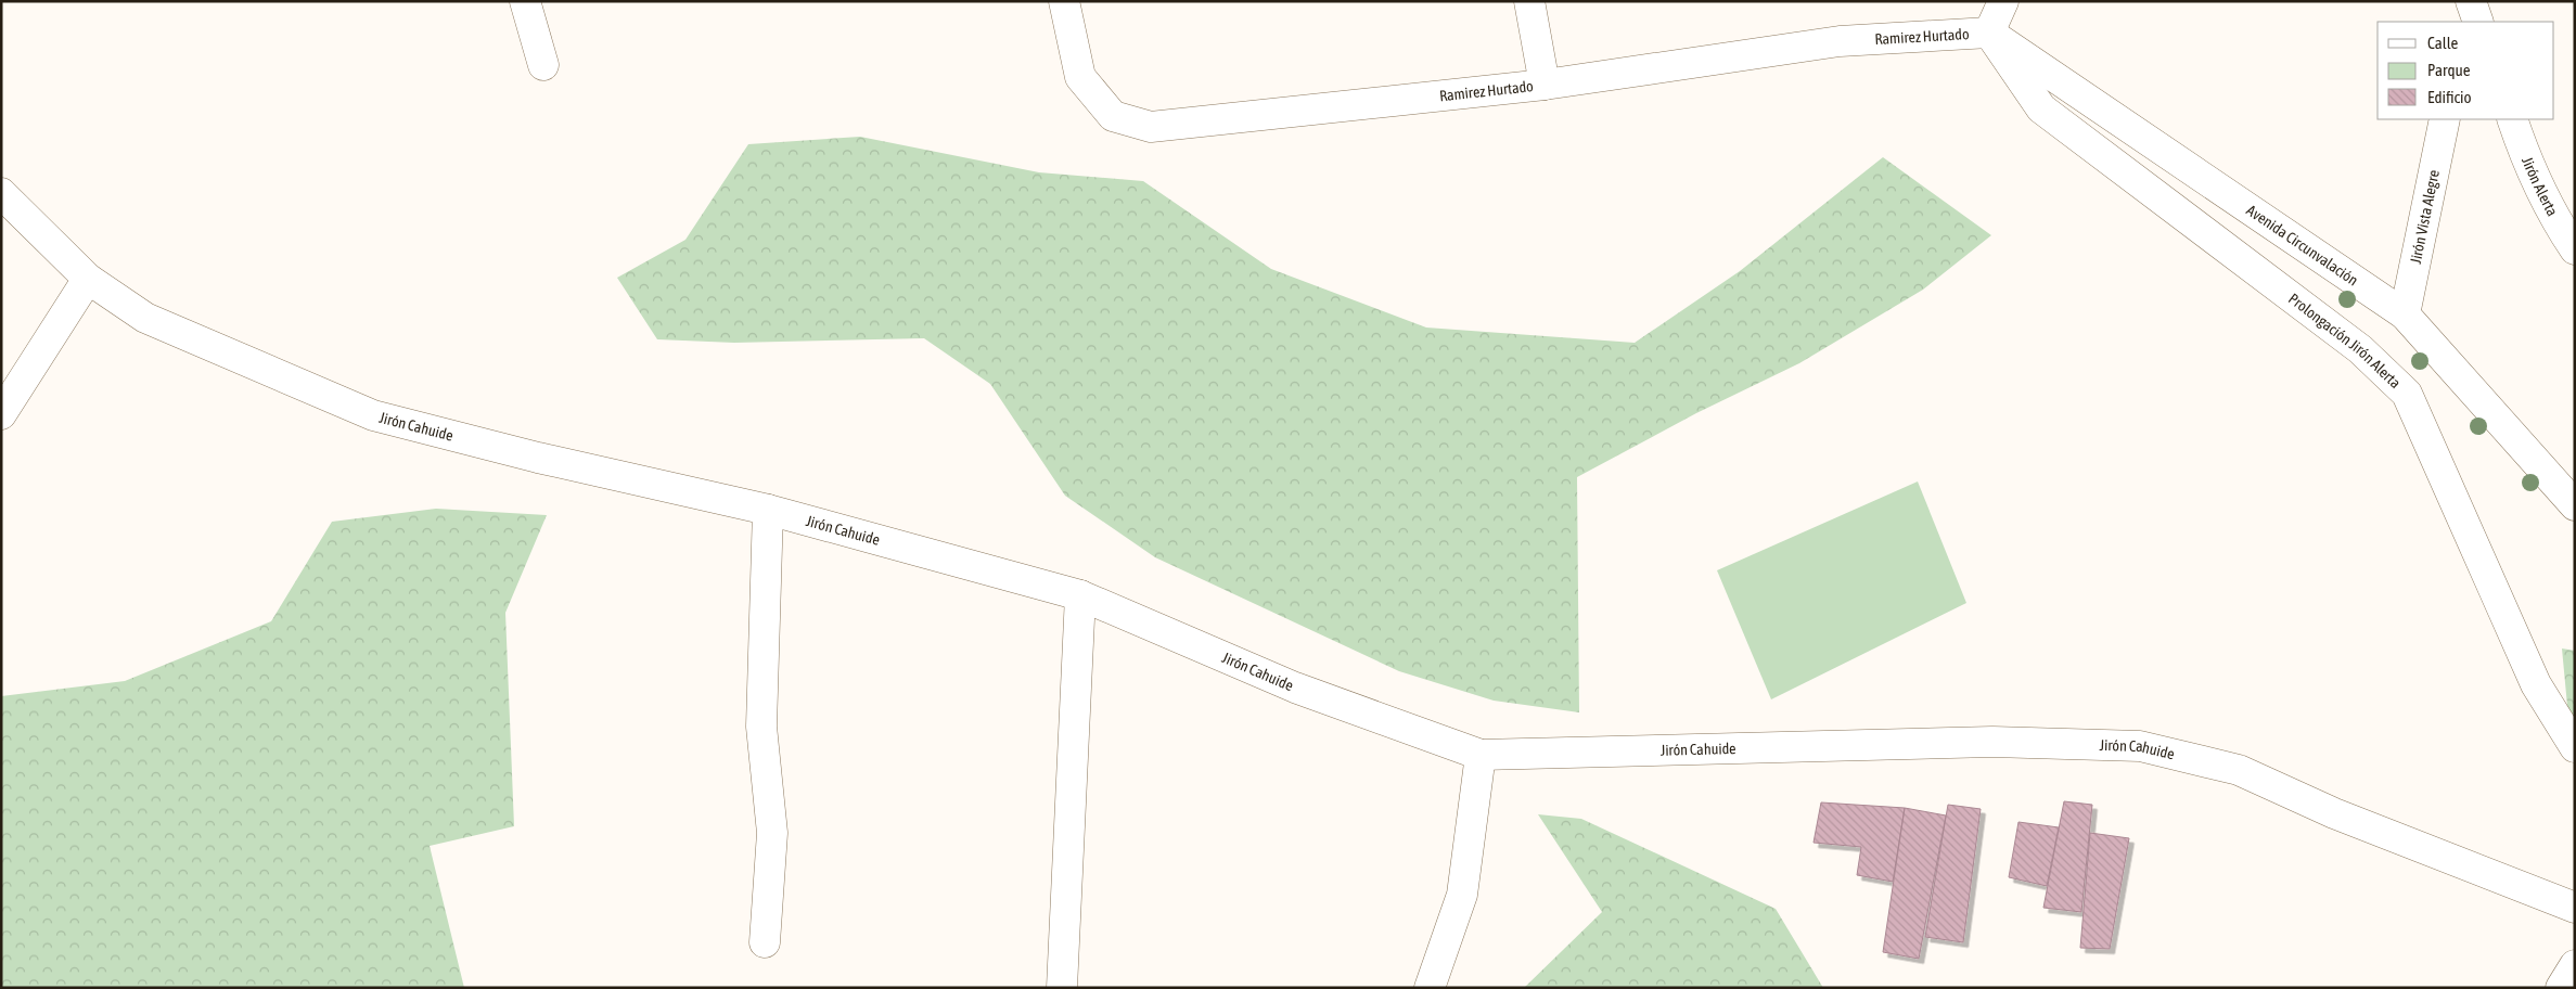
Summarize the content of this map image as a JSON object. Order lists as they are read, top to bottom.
{
  "streets": {
    "street": [
      "Ramirez Hurtado",
      "Jirón Alerta",
      "Jirón Vista Alegre",
      "Avenida Circunvalación",
      "Prolongación Jirón Alerta",
      "Jirón Cahuide"
    ]
  },
  "crossings": [
    ["Ramirez Hurtado", "Avenida Circunvalación"],
    ["Ramirez Hurtado", "Prolongación Jirón Alerta"],
    ["Jirón Vista Alegre", "Avenida Circunvalación"],
    ["Avenida Circunvalación", "Prolongación Jirón Alerta"]
  ],
  "legend": ["Calle", "Parque", "Edificio"]
}
